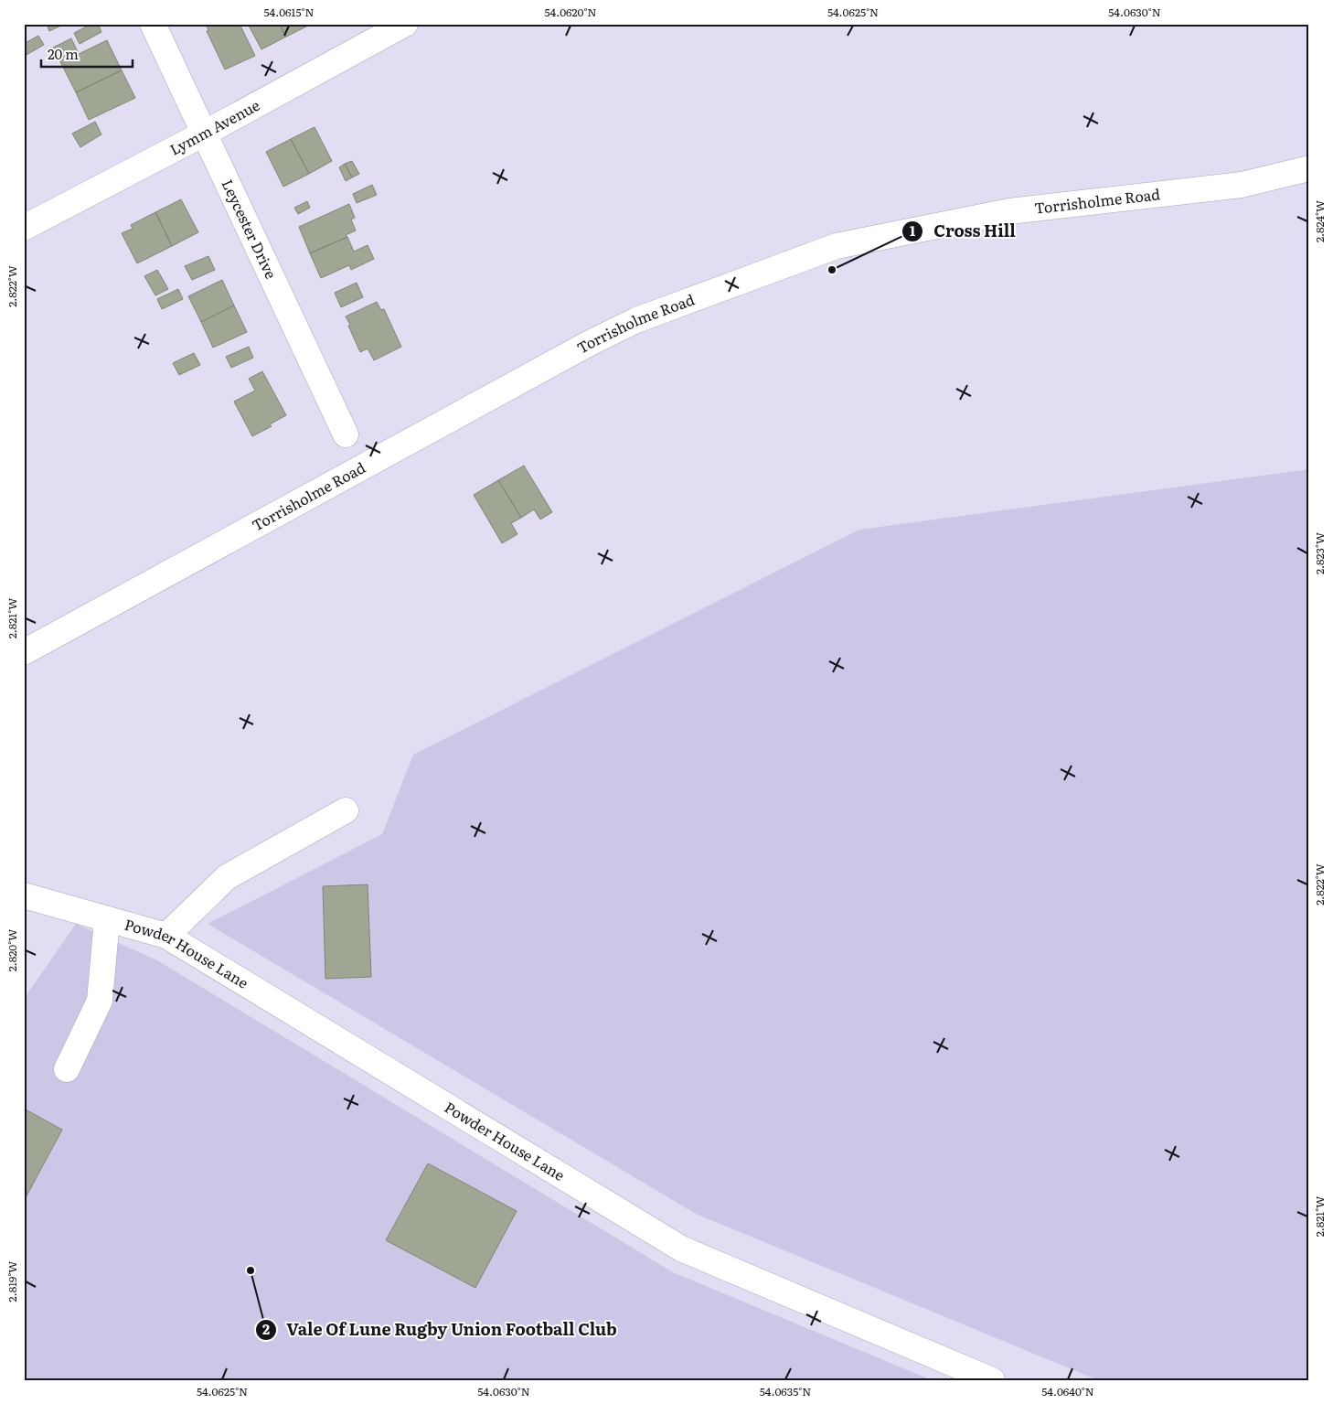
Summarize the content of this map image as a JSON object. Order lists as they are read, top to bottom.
{
  "streets": {
    "street": [
      "Lymm Avenue",
      "Torrisholme Road",
      "Leycester Drive",
      "Powder House Lane"
    ]
  },
  "crossings": [
    ["Lymm Avenue", "Leycester Drive"]
  ],
  "places": ["Cross Hill", "Vale Of Lune Rugby Union Football Club"],
  "scale_bar": "20 m",
  "coordinates": [
    "54.0615°N",
    "54.0620°N",
    "54.0625°N",
    "54.0630°N",
    "2.824°W",
    "2.822°W",
    "2.823°W",
    "2.821°W",
    "2.820°W",
    "2.819°W",
    "54.0635°N",
    "54.0640°N"
  ]
}
